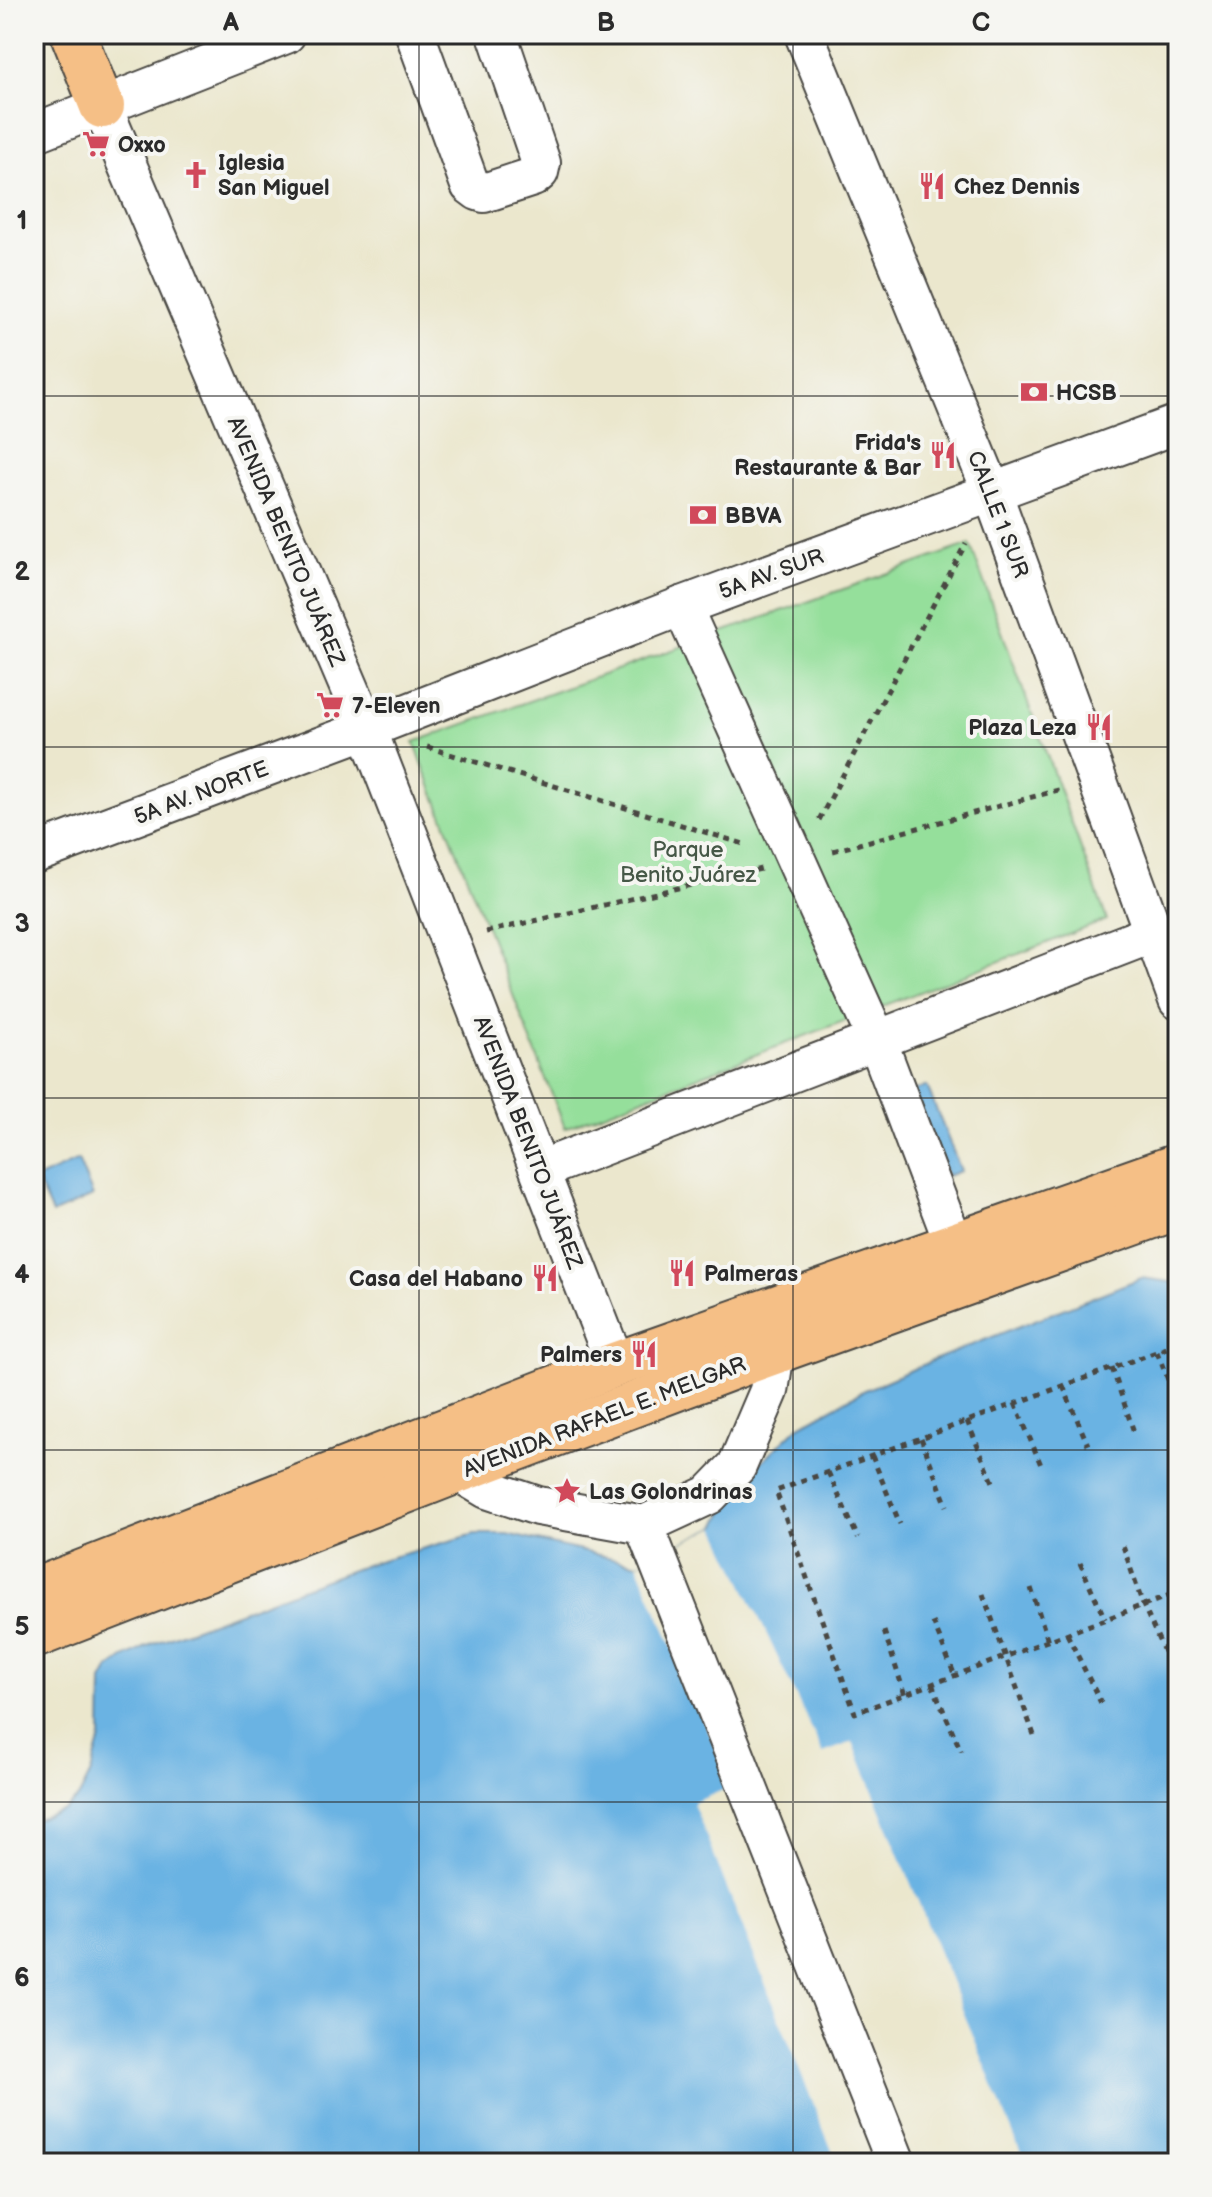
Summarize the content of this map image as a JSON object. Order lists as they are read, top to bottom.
{
  "streets": {
    "main road": ["AVENIDA BENITO JUÁREZ", "AVENIDA RAFAEL E. MELGAR"],
    "street": ["CALLE 1 SUR", "5A AV. SUR", "5A AV. NORTE"]
  },
  "crossings": [
    ["CALLE 1 SUR", "5A AV. SUR"],
    ["AVENIDA BENITO JUÁREZ", "5A AV. SUR"],
    ["AVENIDA BENITO JUÁREZ", "5A AV. NORTE"],
    ["AVENIDA BENITO JUÁREZ", "AVENIDA RAFAEL E. MELGAR"],
    ["5A AV. SUR", "5A AV. NORTE"]
  ],
  "parks": ["Parque Benito Juárez"],
  "places": {
    "supermarket": ["Oxxo", "7-Eleven"],
    "church": ["Iglesia San Miguel"],
    "restaurant": [
      "Chez Dennis",
      "Frida's Restaurante & Bar",
      "Plaza Leza",
      "Palmeras",
      "Casa del Habano",
      "Palmers"
    ],
    "bank": ["HCSB", "BBVA"],
    "place": ["Las Golondrinas"]
  },
  "grid": {
    "columns": ["A", "B", "C"],
    "rows": [
      "1",
      "2",
      "3",
      "4",
      "5",
      "6"
    ]
  }
}
